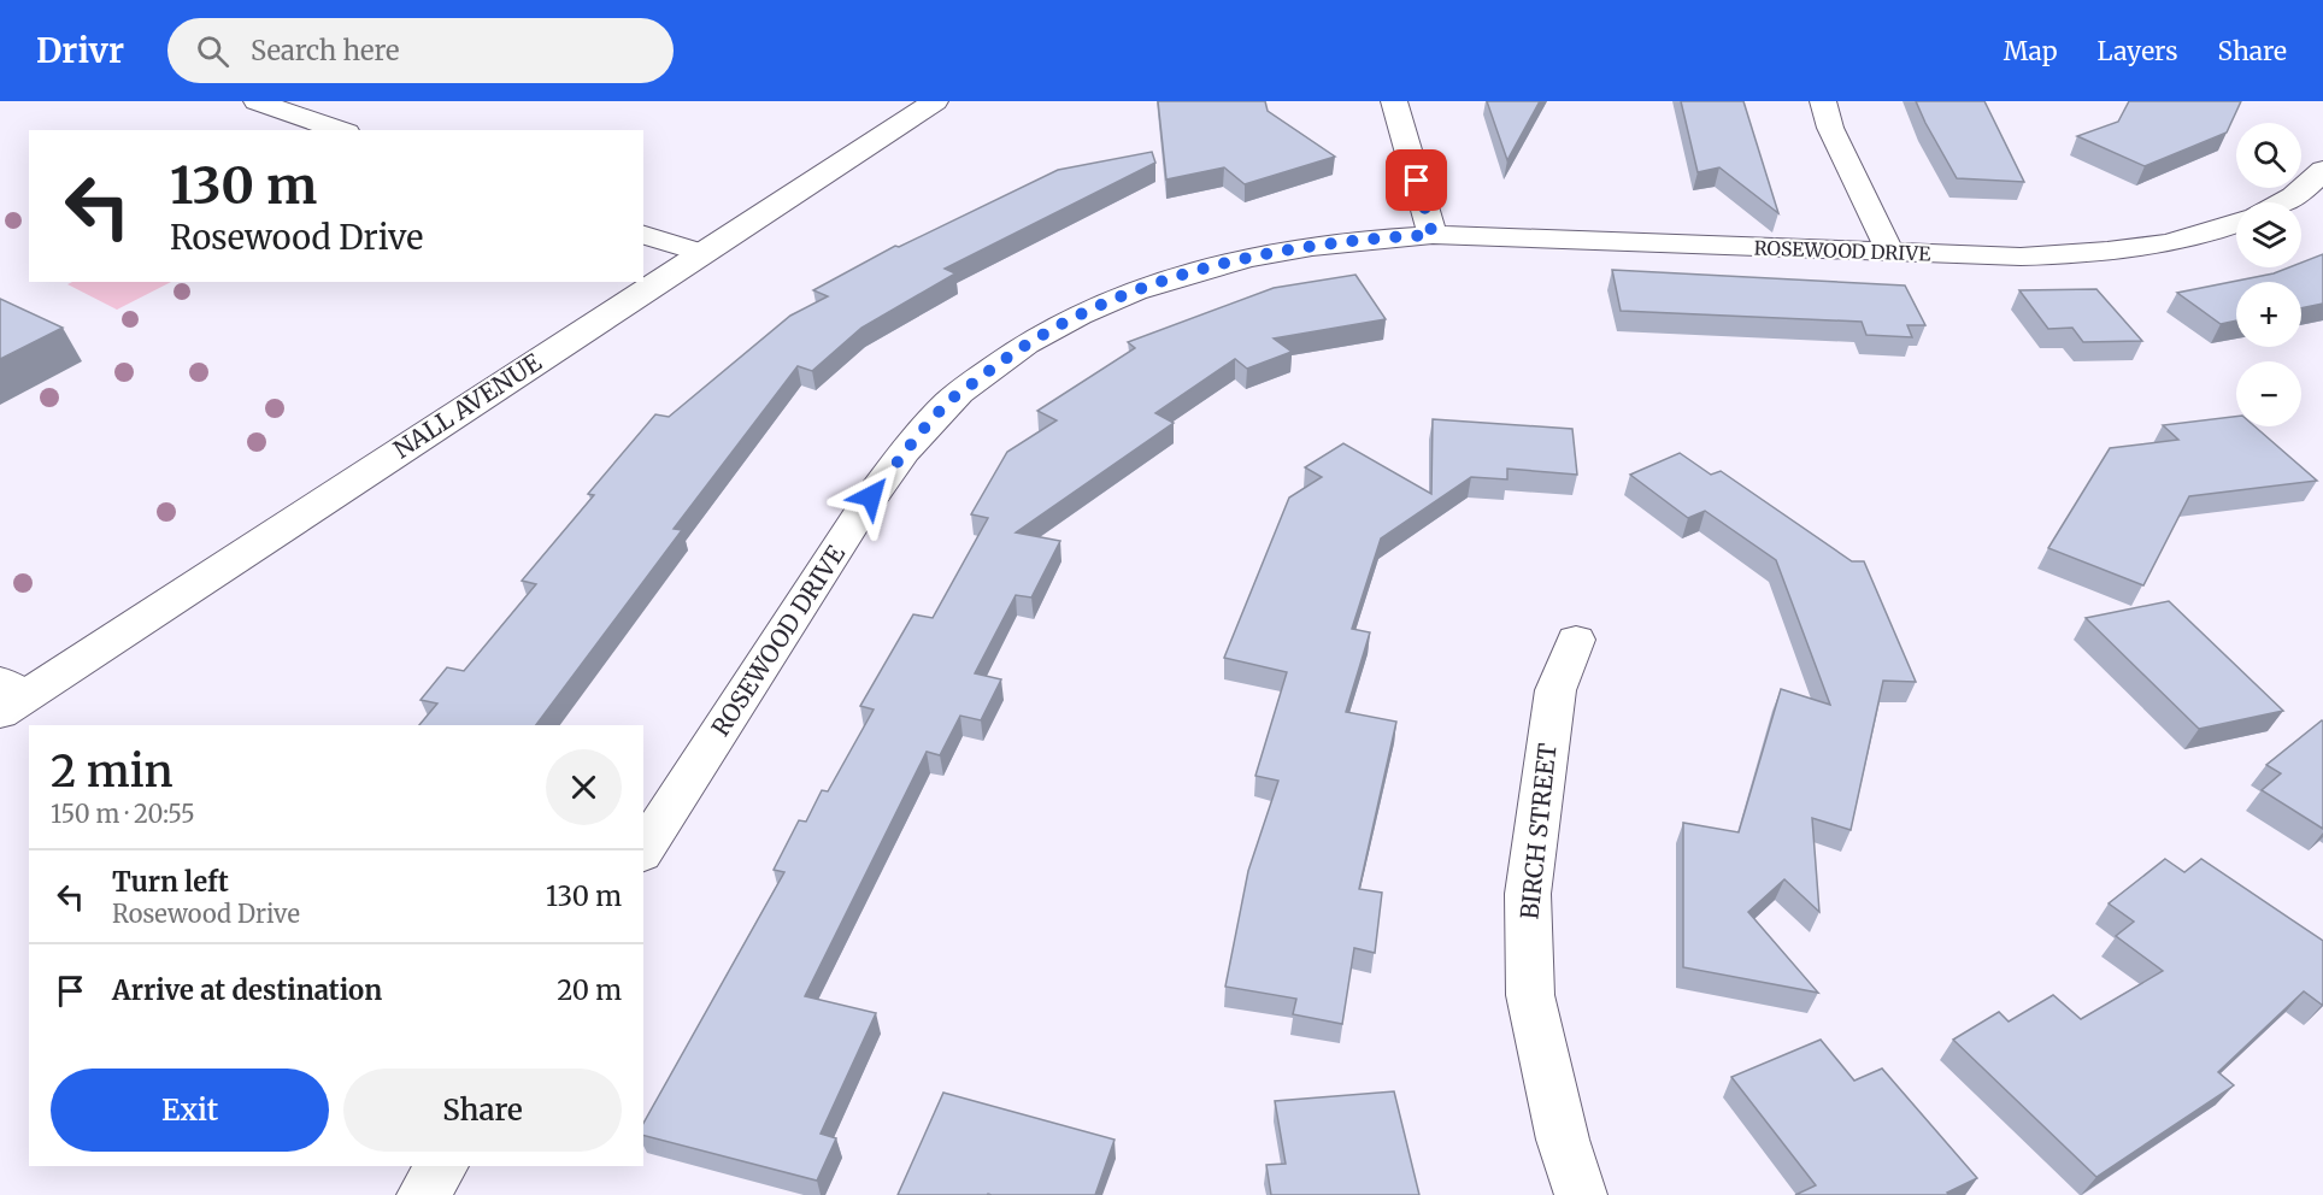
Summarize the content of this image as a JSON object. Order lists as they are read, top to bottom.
{
  "streets": {
    "street": ["ROSEWOOD DRIVE", "NALL AVENUE", "BIRCH STREET"]
  },
  "page": {
    "header": "Drivr",
    "search": "Search here",
    "nav": ["Map", "Layers", "Share"],
    "map_buttons": ["+", "−"],
    "turn": ["130 m", "Rosewood Drive"],
    "heading": ["2 min", "150 m · 20:55"],
    "list": [
      {
        "name": "Turn left",
        "note": "Rosewood Drive",
        "value": "130 m"
      },
      {
        "name": "Arrive at destination",
        "value": "20 m"
      }
    ],
    "buttons": ["Exit", "Share"]
  }
}
